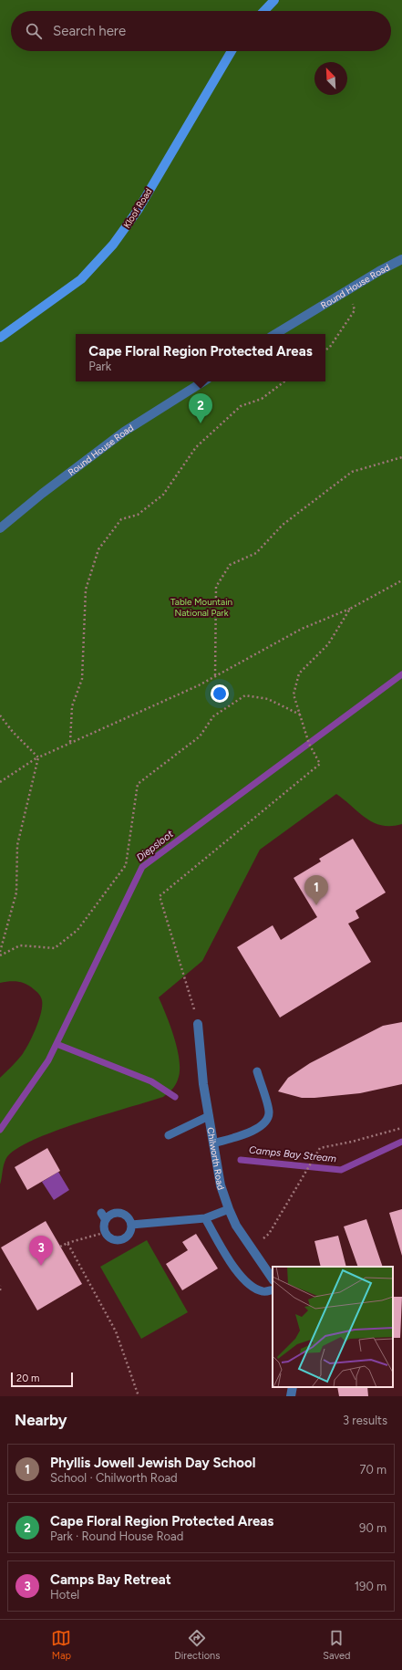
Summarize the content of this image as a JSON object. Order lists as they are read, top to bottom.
{
  "streets": {
    "main road": ["Kloof Road"],
    "street": ["Round House Road", "Chilworth Road"]
  },
  "water": ["Diepsloot", "Camps Bay Stream"],
  "parks": ["Table Mountain National Park"],
  "scale_bar": "20 m",
  "north": "top left",
  "page": {
    "search": "Search here",
    "popup": ["Cape Floral Region Protected Areas", "Park"],
    "pins": ["2", "1", "3"],
    "scale": "20 m",
    "heading": ["Nearby", "3 results"],
    "list": [
      {
        "mark": "1",
        "name": "Phyllis Jowell Jewish Day School",
        "note": "School · Chilworth Road",
        "value": "70 m"
      },
      {
        "mark": "2",
        "name": "Cape Floral Region Protected Areas",
        "note": "Park · Round House Road",
        "value": "90 m"
      },
      {
        "mark": "3",
        "name": "Camps Bay Retreat",
        "note": "Hotel",
        "value": "190 m"
      }
    ],
    "nav": ["Map", "Directions", "Saved"]
  }
}
